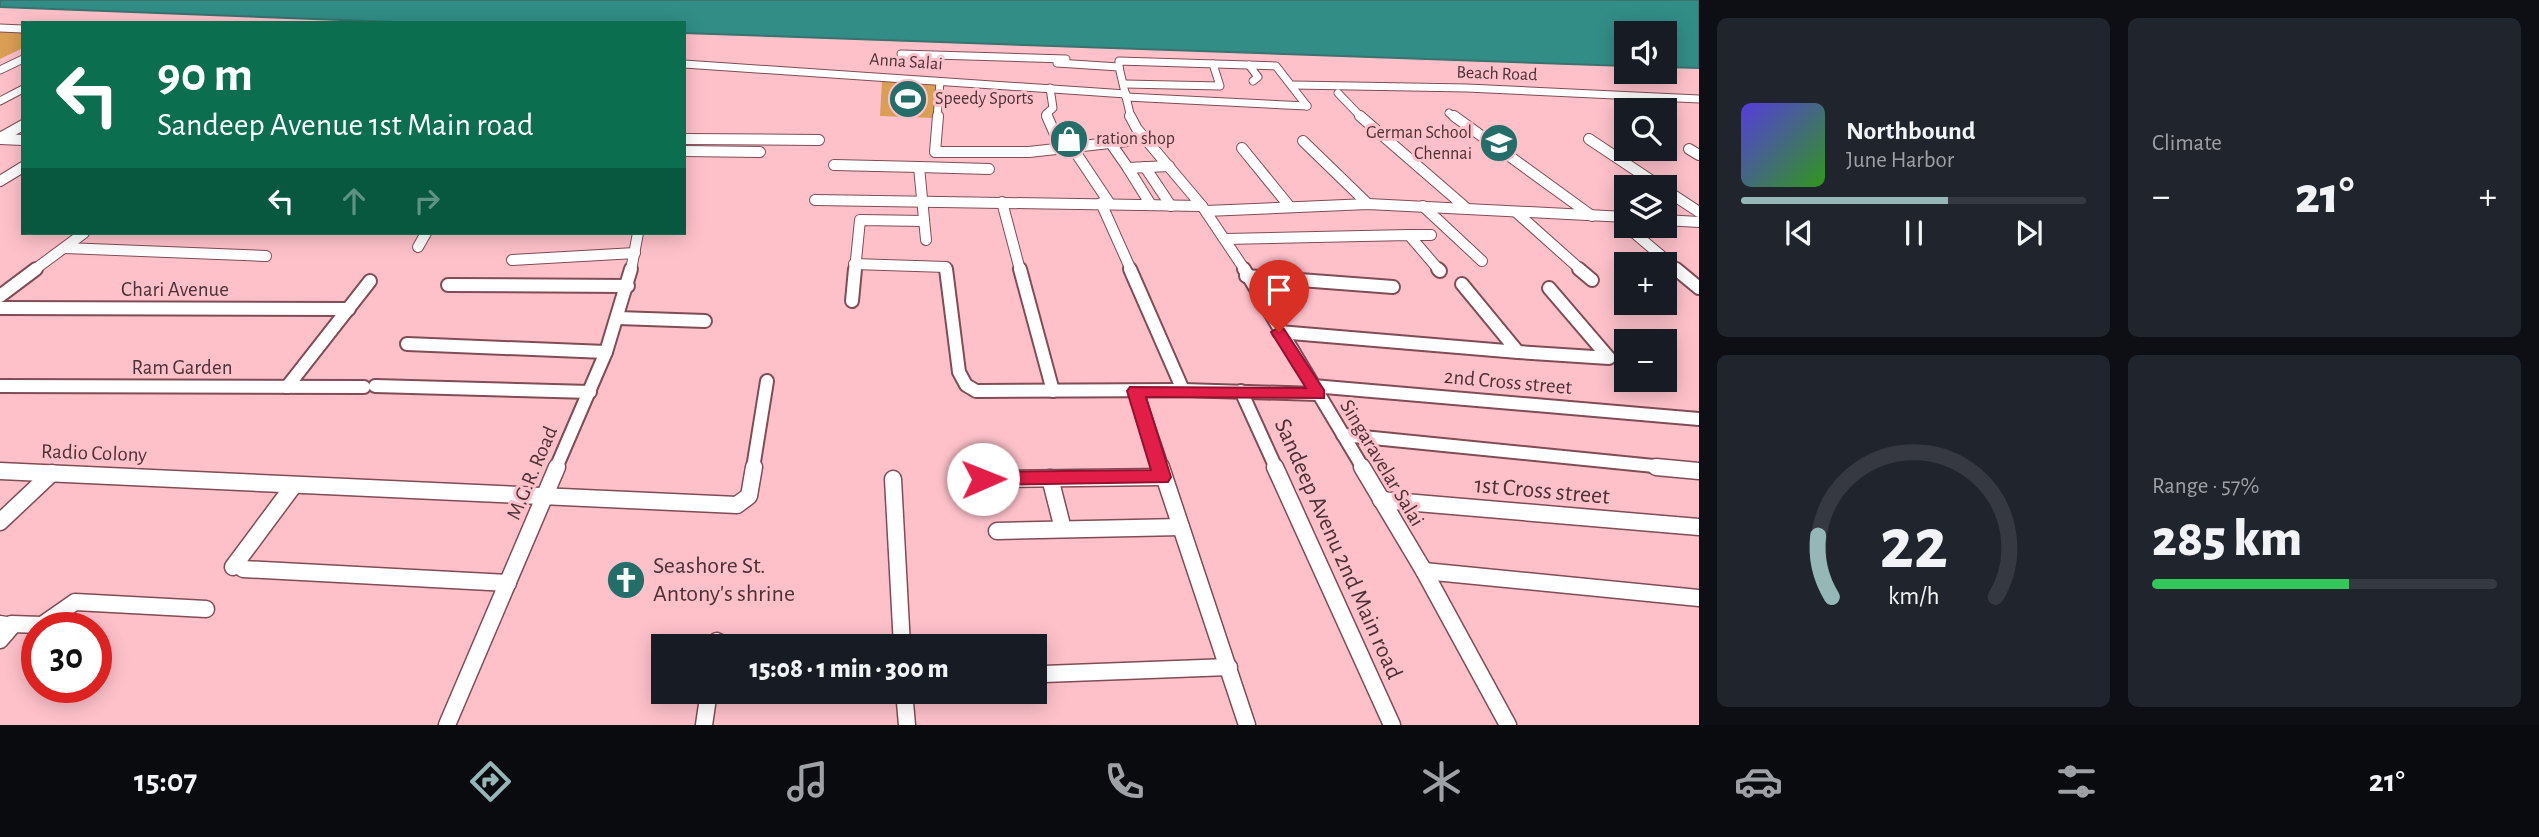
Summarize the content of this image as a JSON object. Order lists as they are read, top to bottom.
{
  "streets": {
    "street": [
      "Anna Salai",
      "Beach Road",
      "Chari Avenue",
      "Ram Garden",
      "2nd Cross street",
      "Radio Colony",
      "Singaravelar Salai",
      "M.G.R. Road",
      "1st Cross street",
      "Sandeep Avenu 2nd Main road"
    ]
  },
  "crossings": [
    ["Anna Salai", "Singaravelar Salai"],
    ["Ram Garden", "M.G.R. Road"],
    ["2nd Cross street", "Singaravelar Salai"],
    ["2nd Cross street", "Sandeep Avenu 2nd Main road"],
    ["Radio Colony", "M.G.R. Road"],
    ["Singaravelar Salai", "1st Cross street"]
  ],
  "places": {
    "sports": ["Speedy Sports"],
    "shop": ["ration shop"],
    "school or university": ["German School Chennai"],
    "church": ["Seashore St. Antony's shrine"]
  },
  "page": {
    "tile": [
      "Climate",
      ["Range · 57%", "285 km"]
    ],
    "map_buttons": ["+", "−"],
    "turn": ["90 m", "Sandeep Avenue 1st Main road"],
    "song": ["Northbound", "June Harbor"],
    "heat": ["−", "21°", "+"],
    "limit": "30",
    "trip": "15:08 · 1 min · 300 m",
    "tabs": ["15:07", "21°"],
    "gauge": ["22", "km/h"]
  }
}
